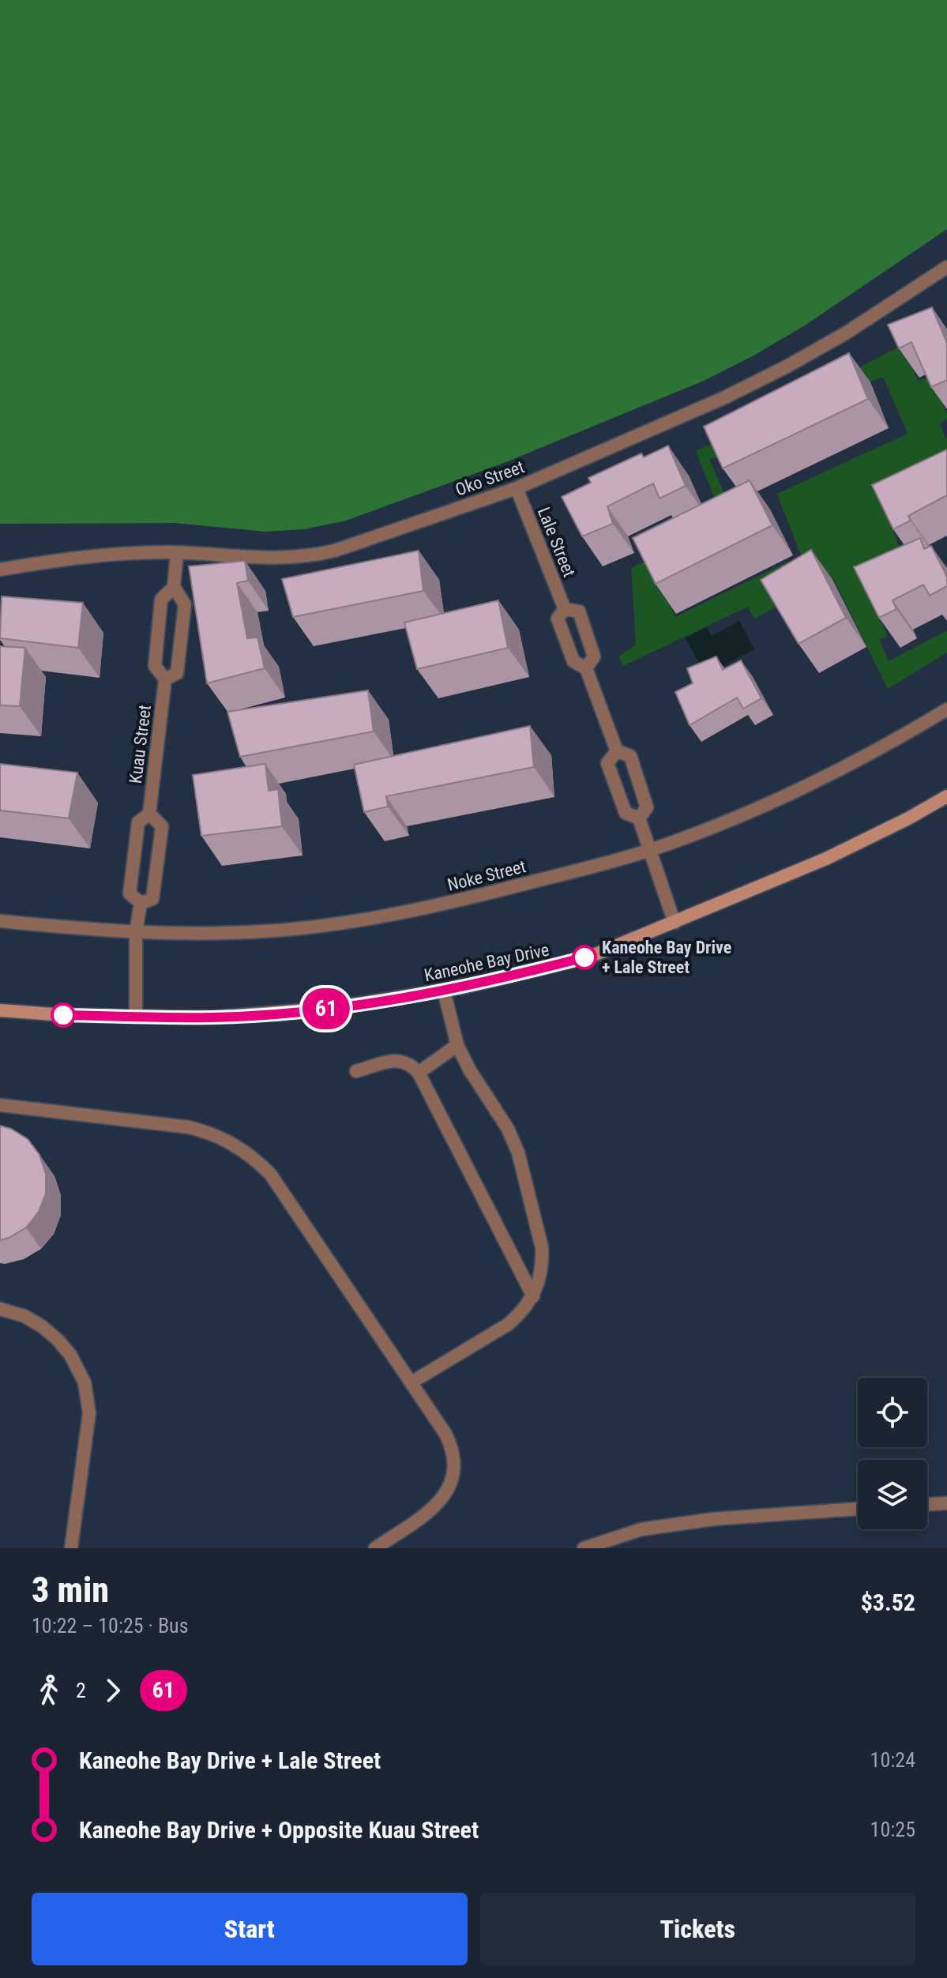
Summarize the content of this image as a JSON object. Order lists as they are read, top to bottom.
{
  "streets": {
    "main road": ["Kaneohe Bay Drive"],
    "lane": [
      "Oko Street",
      "Lale Street",
      "Kuau Street",
      "Noke Street"
    ]
  },
  "crossings": [
    ["Oko Street", "Lale Street"],
    ["Oko Street", "Kuau Street"],
    ["Lale Street", "Noke Street"],
    ["Lale Street", "Kaneohe Bay Drive"],
    ["Kuau Street", "Noke Street"],
    ["Kuau Street", "Kaneohe Bay Drive"]
  ],
  "places": ["Kaneohe Bay Drive + Lale Street"],
  "lines": ["bus line 61"],
  "page": {
    "on_map": "61",
    "heading": ["3 min", "10:22 – 10:25 · Bus", "$3.52"],
    "legs": ["2", "61"],
    "list": [
      {
        "name": "Kaneohe Bay Drive + Lale Street",
        "value": "10:24"
      },
      {
        "name": "Kaneohe Bay Drive + Opposite Kuau Street",
        "value": "10:25"
      }
    ],
    "buttons": ["Start", "Tickets"]
  }
}
